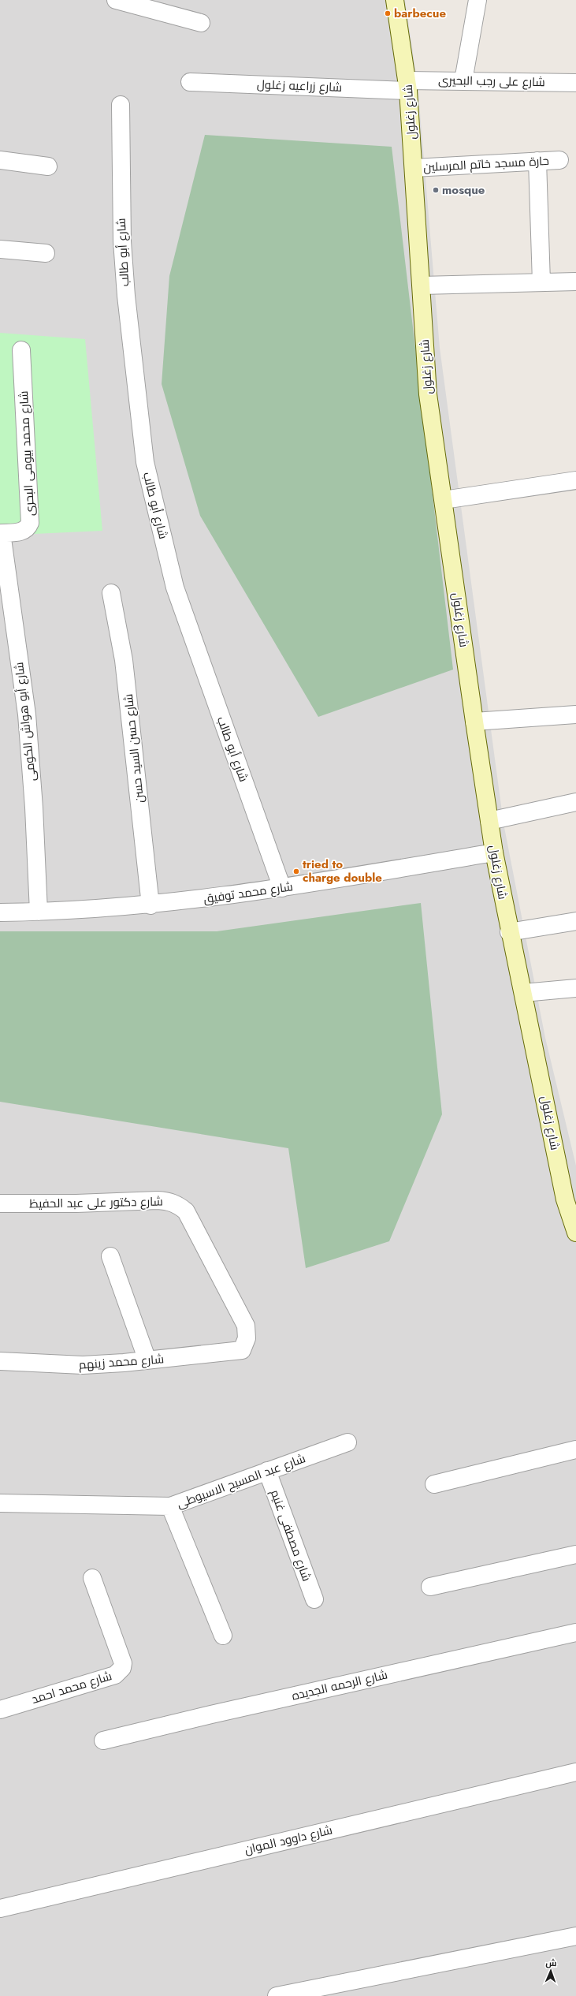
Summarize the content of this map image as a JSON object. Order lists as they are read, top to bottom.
{
  "streets": {
    "street": [
      "شارع على رجب البحيرى",
      "شارع زراعيه زغلول",
      "شارع زغلول",
      "حارة مسجد خاتم المرسلين",
      "شارع أبو طالب",
      "شارع محمد بيومى البحرى",
      "شارع أبو هواش الكومى",
      "شارع حسن السيد حسن",
      "شارع محمد توفيق",
      "شارع دكتور على عبد الحفيظ",
      "شارع محمد زينهم",
      "شارع عبد المسيح الاسيوطى",
      "شارع مصطفى غنيم",
      "شارع الرحمه الجديده",
      "شارع محمد احمد",
      "شارع داوود الموان"
    ]
  },
  "crossings": [
    ["شارع على رجب البحيرى", "شارع زراعيه زغلول"],
    ["شارع على رجب البحيرى", "شارع زغلول"],
    ["شارع زراعيه زغلول", "شارع زغلول"],
    ["شارع زغلول", "حارة مسجد خاتم المرسلين"],
    ["شارع زغلول", "شارع محمد توفيق"],
    ["شارع أبو طالب", "شارع محمد توفيق"],
    ["شارع محمد بيومى البحرى", "شارع أبو هواش الكومى"],
    ["شارع أبو هواش الكومى", "شارع محمد توفيق"],
    ["شارع حسن السيد حسن", "شارع محمد توفيق"],
    ["شارع دكتور على عبد الحفيظ", "شارع محمد زينهم"],
    ["شارع عبد المسيح الاسيوطى", "شارع مصطفى غنيم"]
  ],
  "places": ["barbecue", "mosque", "tried to charge double"],
  "north": "top"
}
